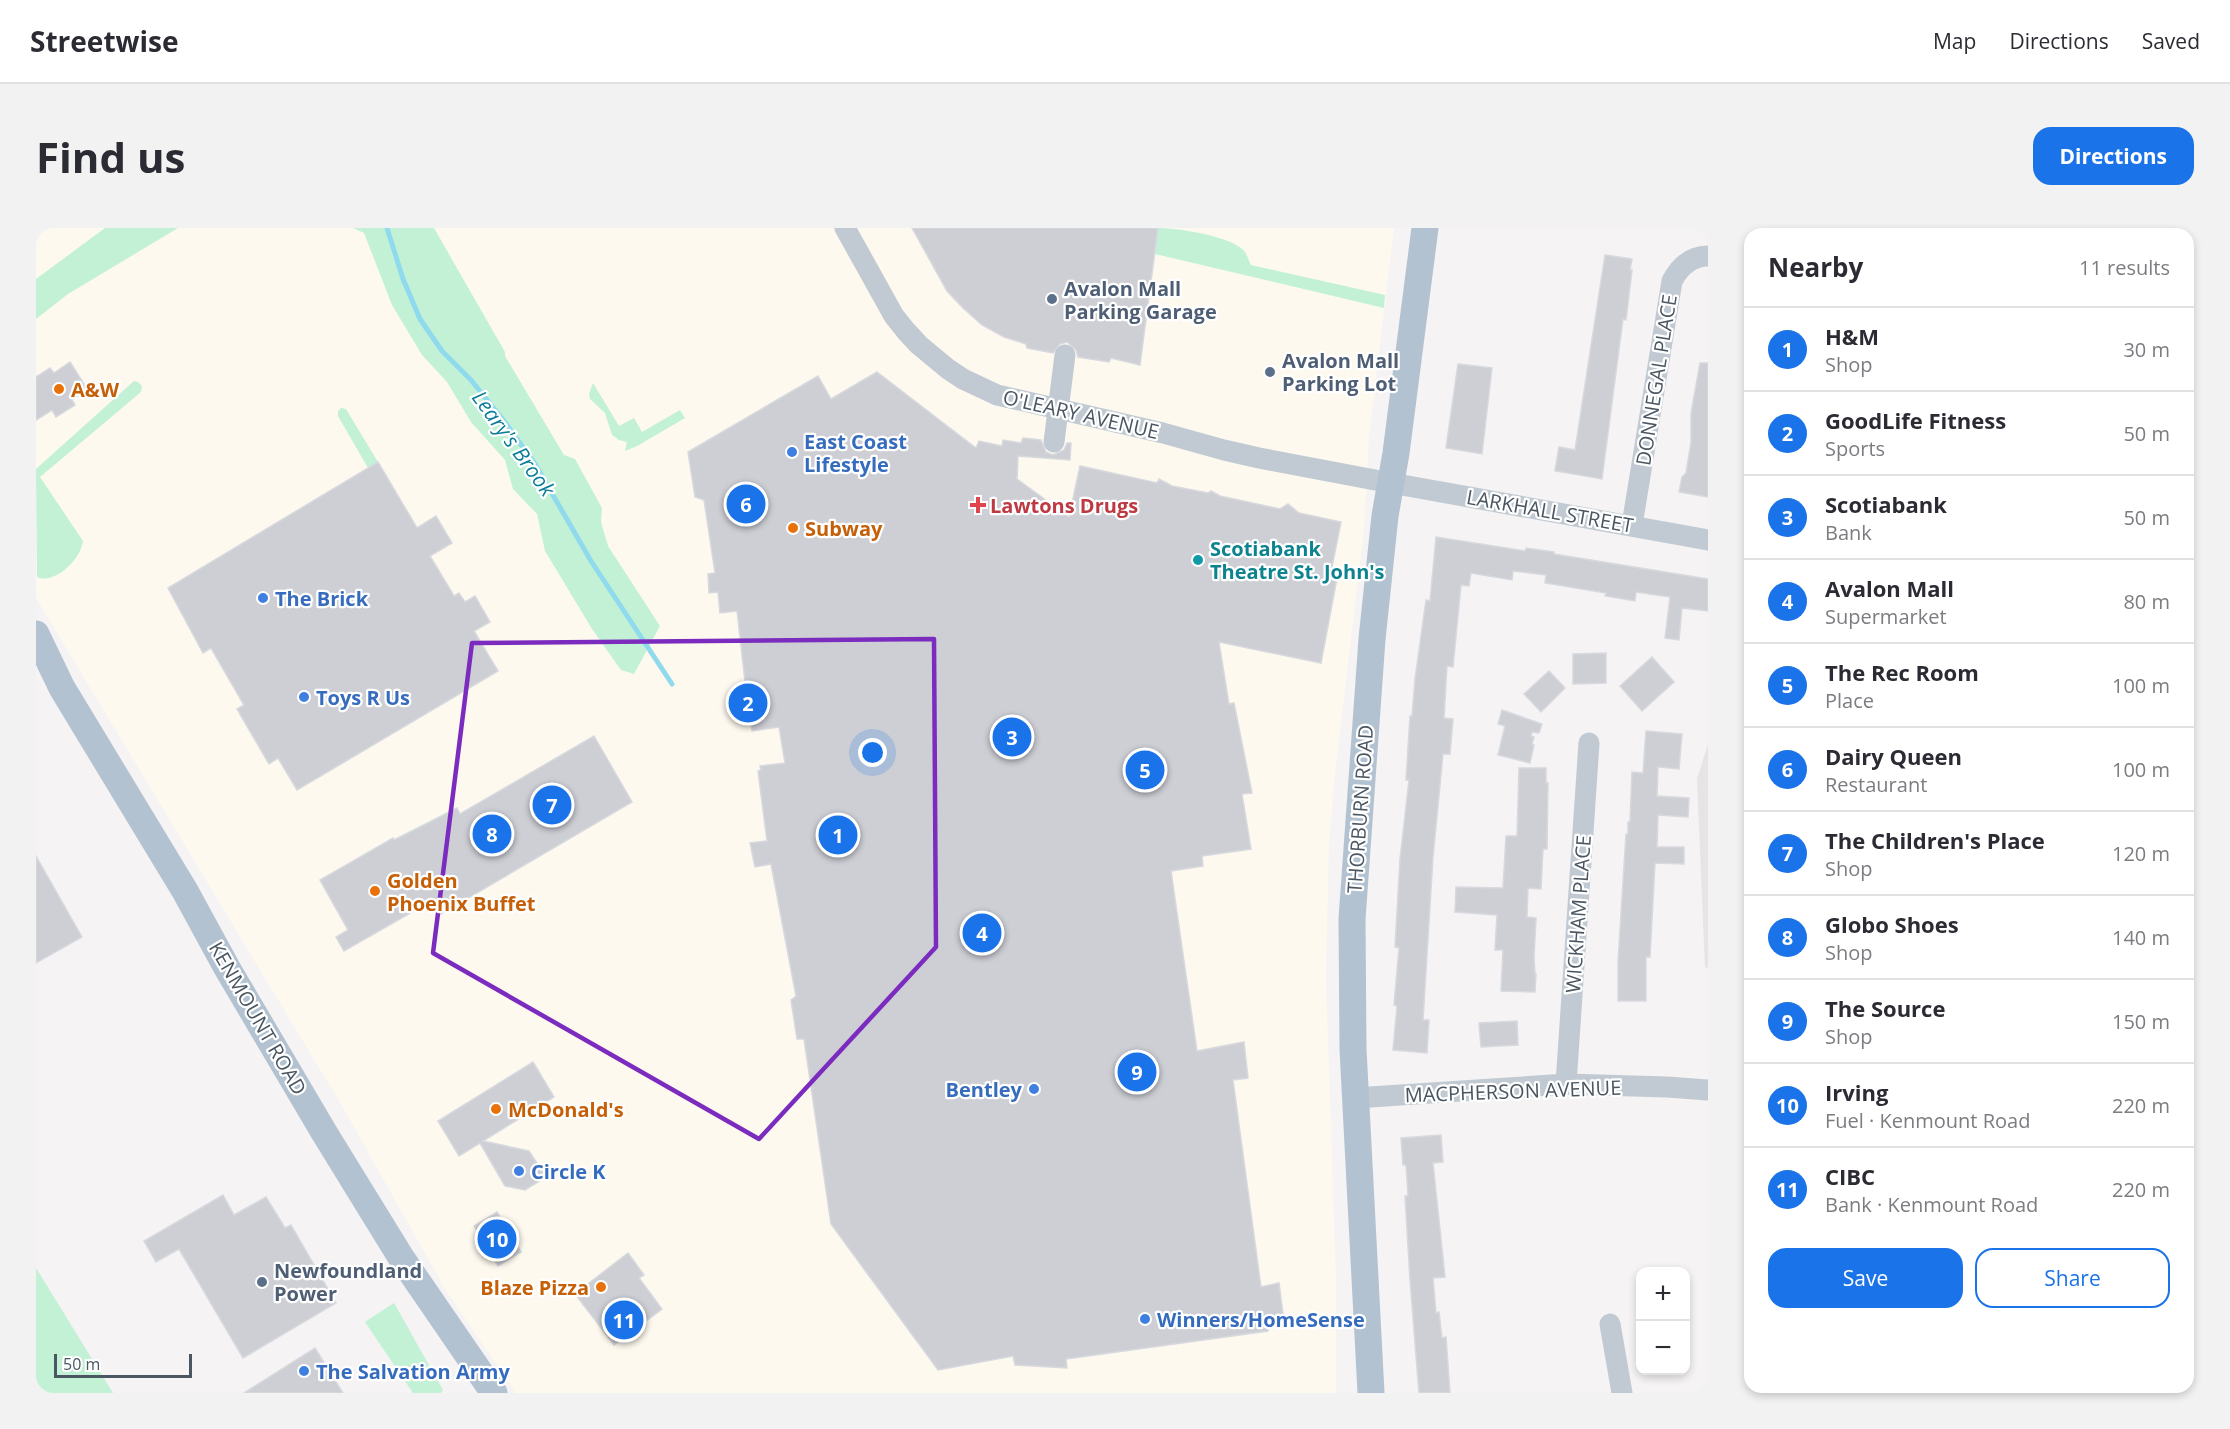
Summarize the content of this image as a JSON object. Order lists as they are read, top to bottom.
{
  "streets": {
    "main road": ["THORBURN ROAD", "KENMOUNT ROAD"],
    "street": [
      "DONNEGAL PLACE",
      "O'LEARY AVENUE",
      "LARKHALL STREET",
      "WICKHAM PLACE",
      "MACPHERSON AVENUE"
    ]
  },
  "crossings": [
    ["DONNEGAL PLACE", "LARKHALL STREET"],
    ["O'LEARY AVENUE", "LARKHALL STREET"],
    ["O'LEARY AVENUE", "THORBURN ROAD"],
    ["LARKHALL STREET", "THORBURN ROAD"],
    ["THORBURN ROAD", "MACPHERSON AVENUE"],
    ["WICKHAM PLACE", "MACPHERSON AVENUE"]
  ],
  "water": ["Leary's Brook"],
  "places": {
    "other": [
      "Avalon Mall Parking Garage",
      "Avalon Mall Parking Lot",
      "A&W",
      "East Coast Lifestyle",
      "Subway",
      "Scotiabank Theatre St. John's",
      "The Brick",
      "Toys R Us",
      "Golden Phoenix Buffet",
      "Bentley",
      "McDonald's",
      "Circle K",
      "Newfoundland Power",
      "Blaze Pizza",
      "Winners/HomeSense",
      "The Salvation Army"
    ],
    "health": ["Lawtons Drugs"]
  },
  "scale_bar": "50 m",
  "page": {
    "header": "Streetwise",
    "nav": ["Map", "Directions", "Saved"],
    "buttons": [
      "Directions",
      ["Save", "Share"]
    ],
    "title": "Find us",
    "heading": ["Nearby", "11 results"],
    "list": [
      {
        "mark": "1",
        "name": "H&M",
        "note": "Shop",
        "value": "30 m"
      },
      {
        "mark": "2",
        "name": "GoodLife Fitness",
        "note": "Sports",
        "value": "50 m"
      },
      {
        "mark": "3",
        "name": "Scotiabank",
        "note": "Bank",
        "value": "50 m"
      },
      {
        "mark": "4",
        "name": "Avalon Mall",
        "note": "Supermarket",
        "value": "80 m"
      },
      {
        "mark": "5",
        "name": "The Rec Room",
        "note": "Place",
        "value": "100 m"
      },
      {
        "mark": "6",
        "name": "Dairy Queen",
        "note": "Restaurant",
        "value": "100 m"
      },
      {
        "mark": "7",
        "name": "The Children's Place",
        "note": "Shop",
        "value": "120 m"
      },
      {
        "mark": "8",
        "name": "Globo Shoes",
        "note": "Shop",
        "value": "140 m"
      },
      {
        "mark": "9",
        "name": "The Source",
        "note": "Shop",
        "value": "150 m"
      },
      {
        "mark": "10",
        "name": "Irving",
        "note": "Fuel · Kenmount Road",
        "value": "220 m"
      },
      {
        "mark": "11",
        "name": "CIBC",
        "note": "Bank · Kenmount Road",
        "value": "220 m"
      }
    ],
    "pins": [
      "6",
      "2",
      "3",
      "5",
      "7",
      "8",
      "1",
      "4",
      "9",
      "10",
      "11"
    ],
    "map_buttons": ["+", "−"],
    "scale": "50 m"
  }
}
